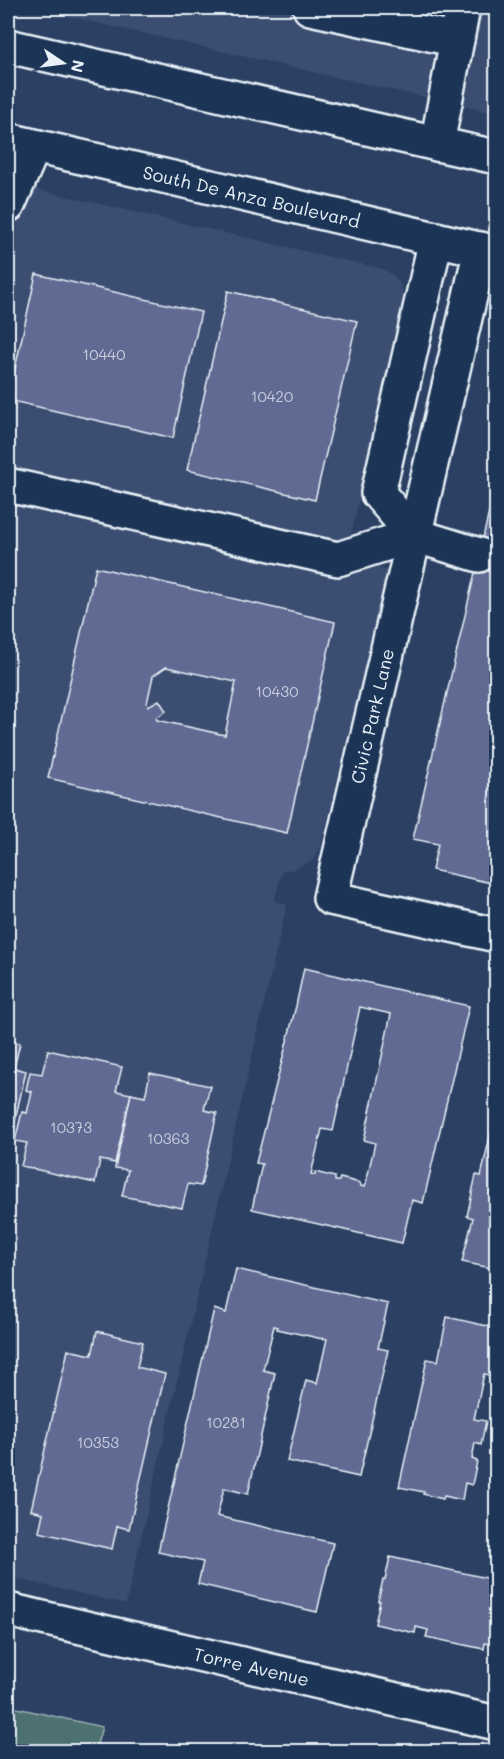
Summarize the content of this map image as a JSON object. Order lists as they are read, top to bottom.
{
  "streets": {
    "main road": ["South De Anza Boulevard", "Civic Park Lane", "Torre Avenue"]
  },
  "crossings": [
    ["South De Anza Boulevard", "Civic Park Lane"]
  ],
  "house_numbers": [
    "10440",
    "10420",
    "10430",
    "10373",
    "10363",
    "10281",
    "10353"
  ],
  "north": "right"
}
